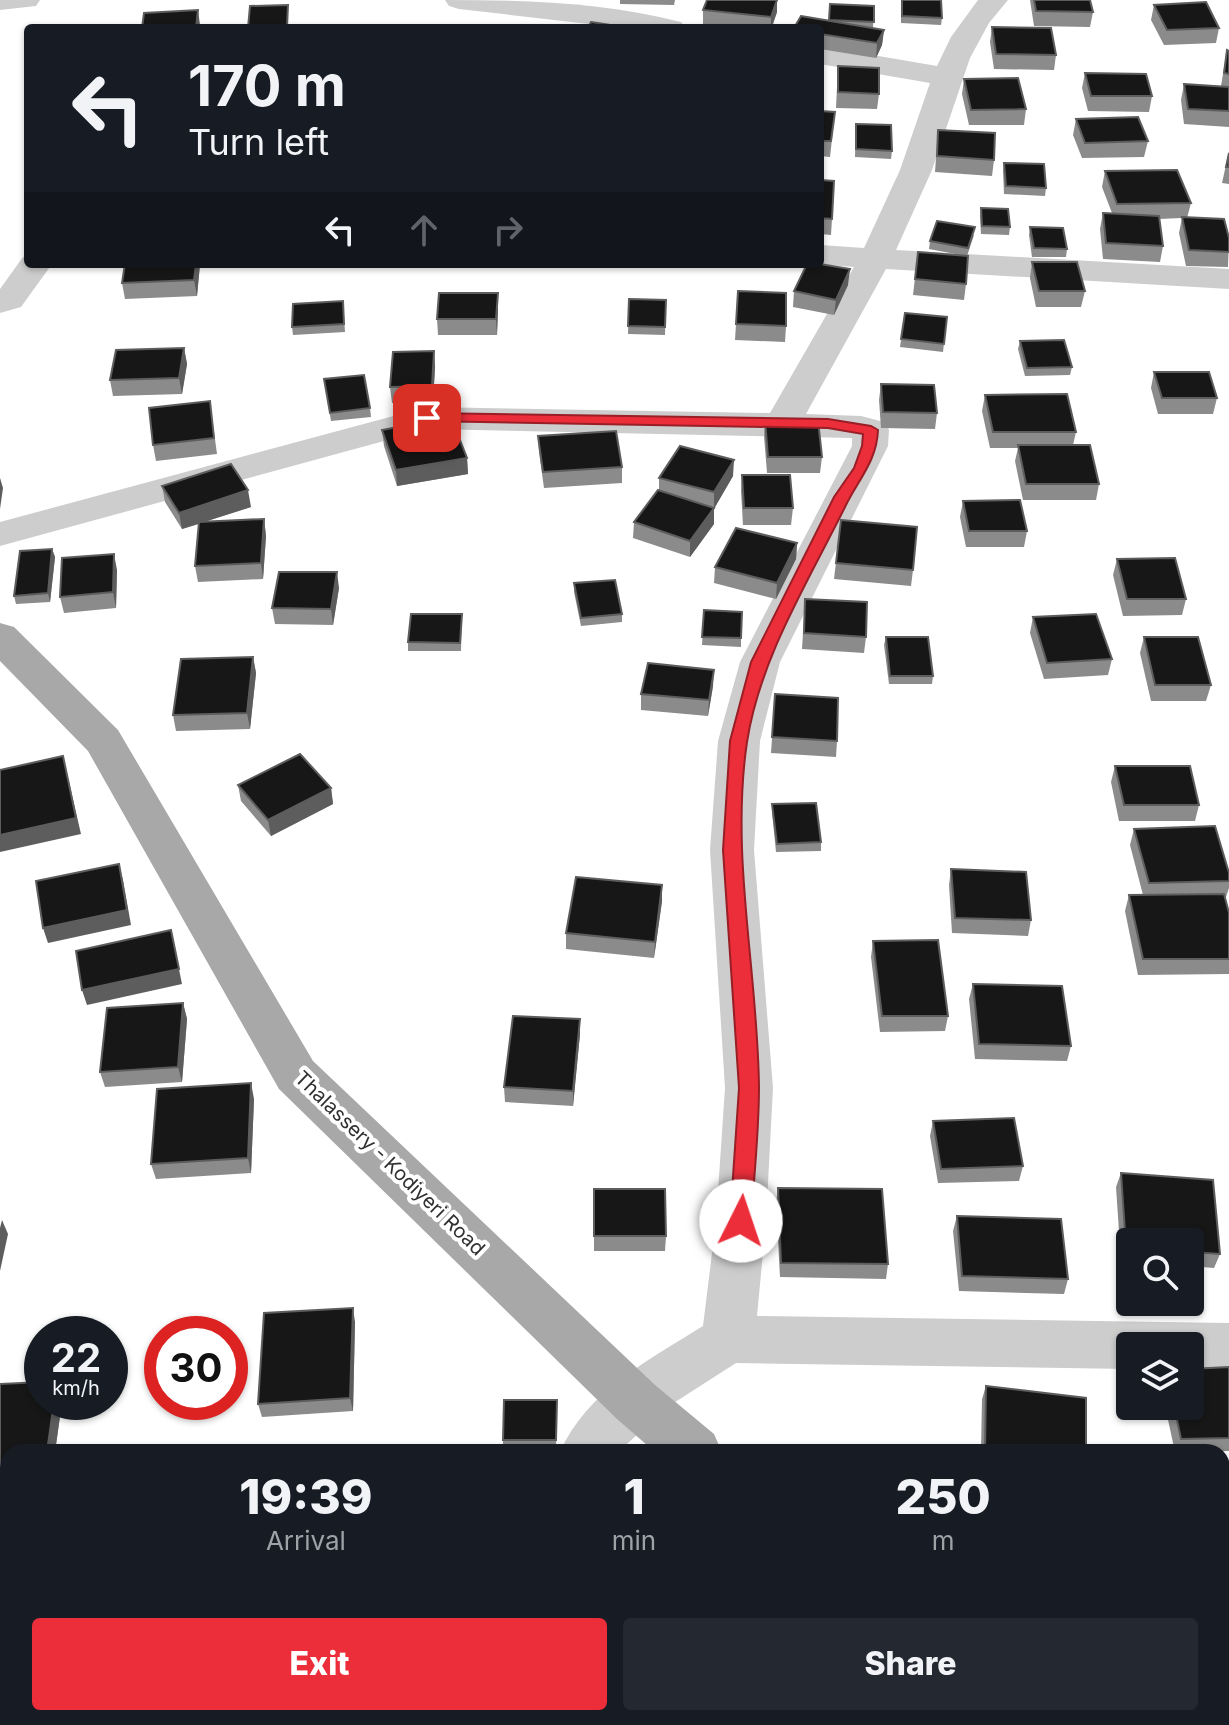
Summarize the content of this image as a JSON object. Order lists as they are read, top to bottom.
{
  "streets": {
    "main road": ["Thalassery - Kodiyeri Road"]
  },
  "page": {
    "turn": ["170 m", "Turn left"],
    "speed": "22 km/h",
    "limit": "30",
    "eta": [
      "19:39",
      "Arrival",
      "1",
      "min",
      "250",
      "m"
    ],
    "buttons": ["Exit", "Share"]
  }
}
